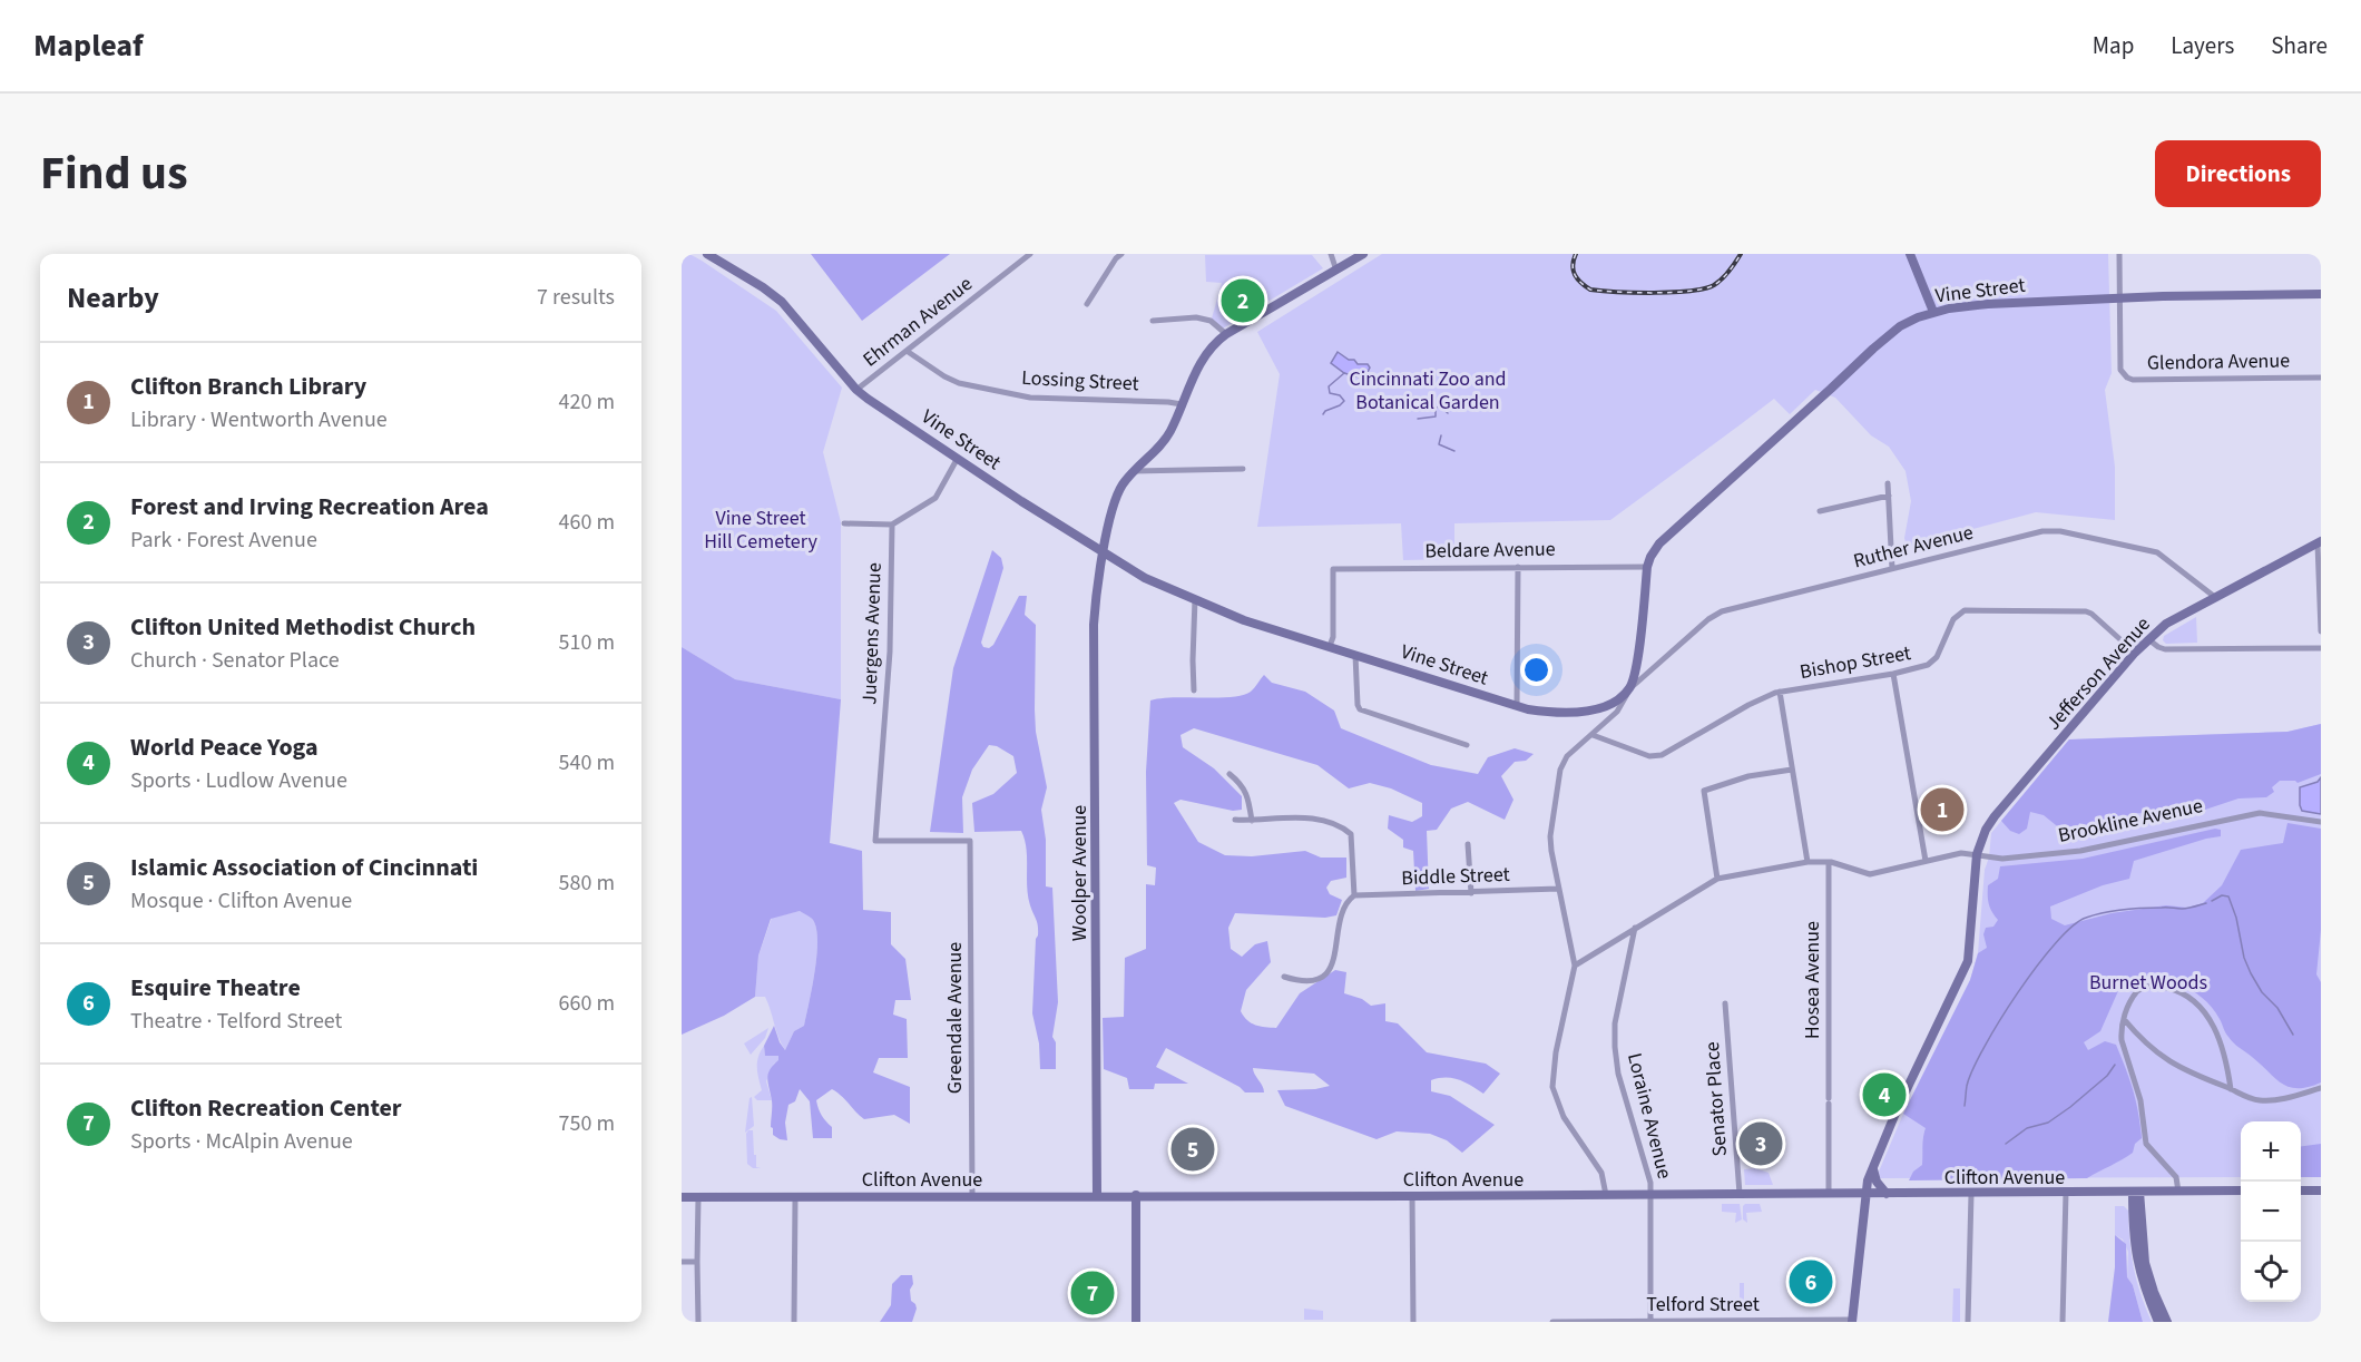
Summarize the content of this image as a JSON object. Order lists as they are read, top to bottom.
{
  "streets": {
    "main road": [
      "Vine Street",
      "Jefferson Avenue",
      "Woolper Avenue",
      "Clifton Avenue"
    ],
    "street": [
      "Ehrman Avenue",
      "Glendora Avenue",
      "Lossing Street",
      "Ruther Avenue",
      "Beldare Avenue",
      "Juergens Avenue",
      "Bishop Street",
      "Brookline Avenue",
      "Biddle Street",
      "Hosea Avenue",
      "Greendale Avenue",
      "Senator Place",
      "Loraine Avenue",
      "Telford Street"
    ]
  },
  "crossings": [
    ["Vine Street", "Ehrman Avenue"],
    ["Vine Street", "Glendora Avenue"],
    ["Vine Street", "Ruther Avenue"],
    ["Vine Street", "Beldare Avenue"],
    ["Vine Street", "Woolper Avenue"],
    ["Ehrman Avenue", "Lossing Street"],
    ["Lossing Street", "Woolper Avenue"],
    ["Ruther Avenue", "Bishop Street"],
    ["Ruther Avenue", "Jefferson Avenue"],
    ["Ruther Avenue", "Brookline Avenue"],
    ["Ruther Avenue", "Biddle Street"],
    ["Juergens Avenue", "Greendale Avenue"],
    ["Bishop Street", "Jefferson Avenue"],
    ["Jefferson Avenue", "Brookline Avenue"],
    ["Jefferson Avenue", "Clifton Avenue"],
    ["Jefferson Avenue", "Telford Street"],
    ["Brookline Avenue", "Hosea Avenue"],
    ["Brookline Avenue", "Loraine Avenue"],
    ["Woolper Avenue", "Clifton Avenue"],
    ["Hosea Avenue", "Clifton Avenue"],
    ["Greendale Avenue", "Clifton Avenue"],
    ["Senator Place", "Clifton Avenue"],
    ["Loraine Avenue", "Clifton Avenue"],
    ["Loraine Avenue", "Telford Street"]
  ],
  "parks": ["Cincinnati Zoo and Botanical Garden", "Vine Street Hill Cemetery", "Burnet Woods"],
  "page": {
    "header": "Mapleaf",
    "nav": ["Map", "Layers", "Share"],
    "title": "Find us",
    "buttons": "Directions",
    "heading": ["Nearby", "7 results"],
    "pins": [
      "2",
      "1",
      "4",
      "3",
      "5",
      "6",
      "7"
    ],
    "list": [
      {
        "mark": "1",
        "name": "Clifton Branch Library",
        "note": "Library · Wentworth Avenue",
        "value": "420 m"
      },
      {
        "mark": "2",
        "name": "Forest and Irving Recreation Area",
        "note": "Park · Forest Avenue",
        "value": "460 m"
      },
      {
        "mark": "3",
        "name": "Clifton United Methodist Church",
        "note": "Church · Senator Place",
        "value": "510 m"
      },
      {
        "mark": "4",
        "name": "World Peace Yoga",
        "note": "Sports · Ludlow Avenue",
        "value": "540 m"
      },
      {
        "mark": "5",
        "name": "Islamic Association of Cincinnati",
        "note": "Mosque · Clifton Avenue",
        "value": "580 m"
      },
      {
        "mark": "6",
        "name": "Esquire Theatre",
        "note": "Theatre · Telford Street",
        "value": "660 m"
      },
      {
        "mark": "7",
        "name": "Clifton Recreation Center",
        "note": "Sports · McAlpin Avenue",
        "value": "750 m"
      }
    ],
    "map_buttons": ["+", "−"]
  }
}
